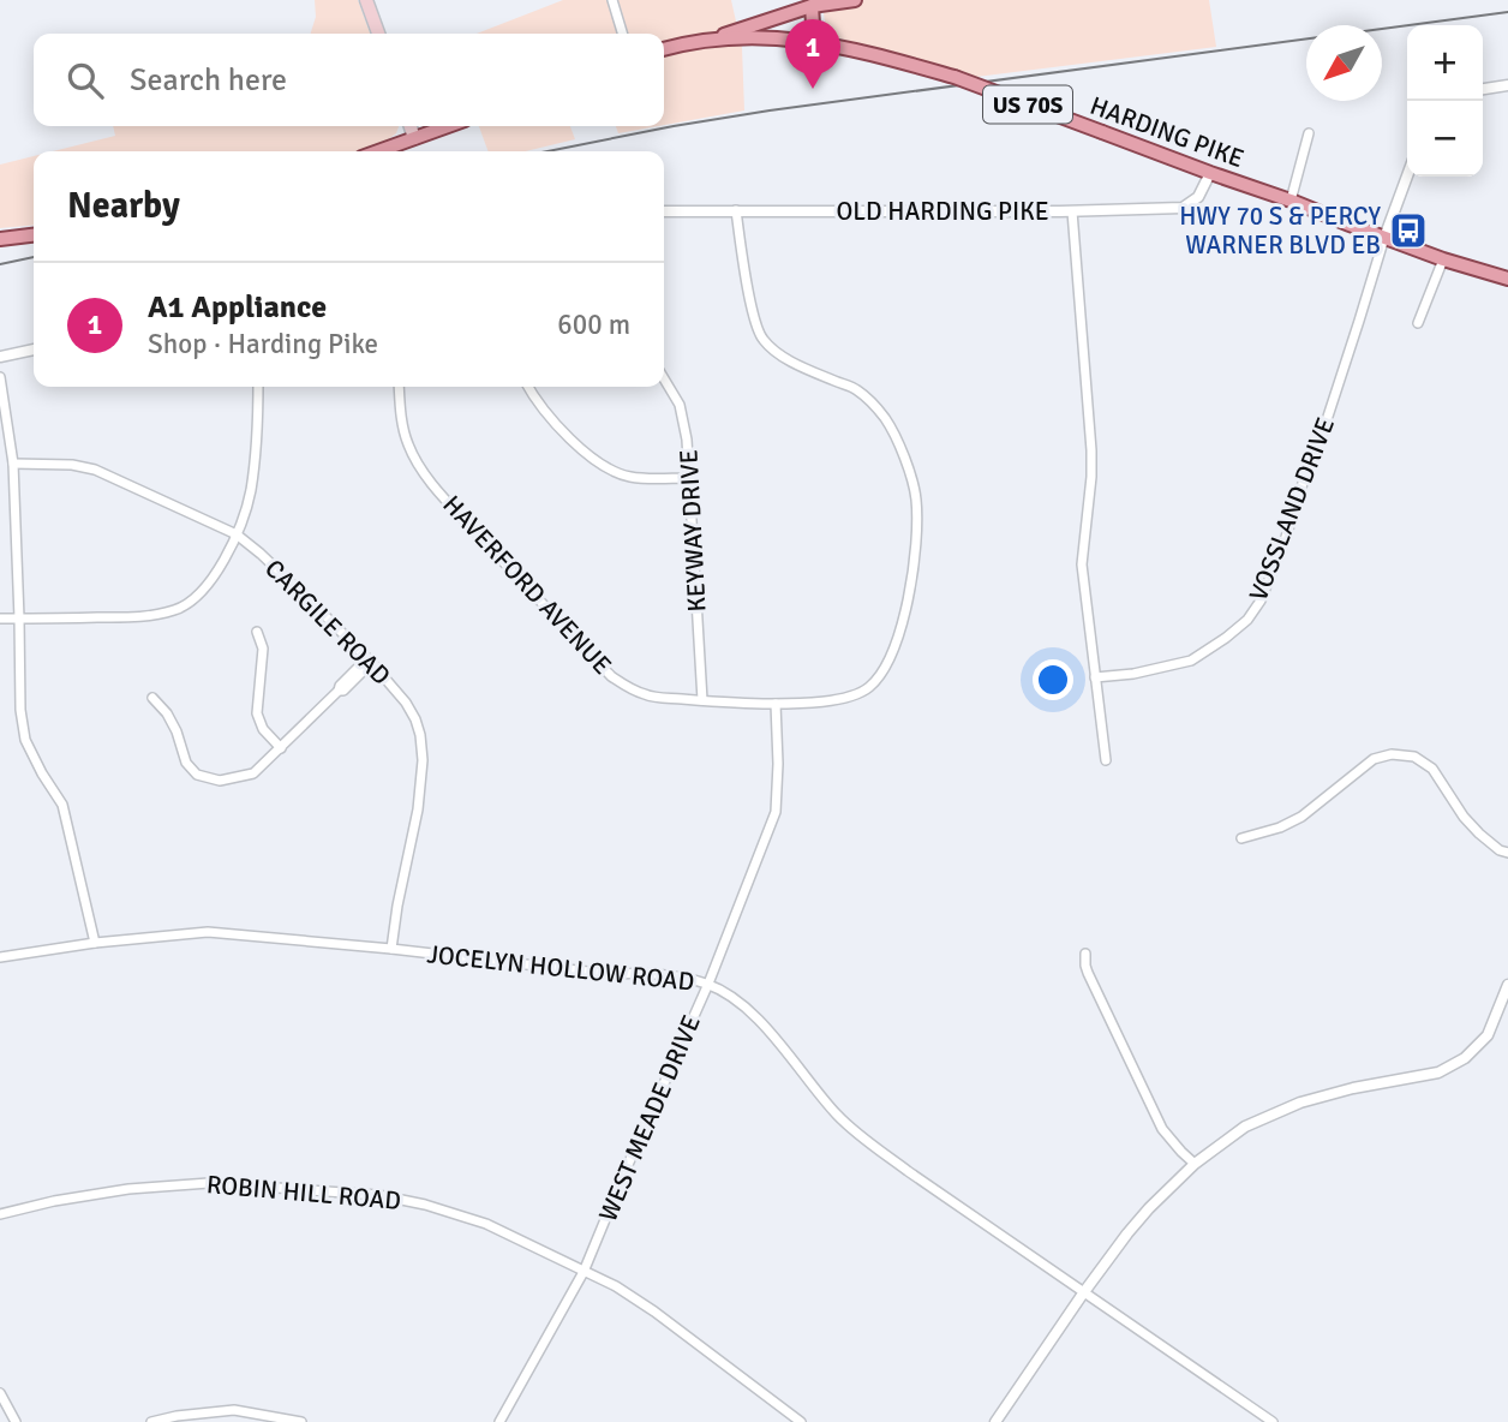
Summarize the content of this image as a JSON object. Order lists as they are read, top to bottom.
{
  "streets": {
    "main road": ["US 70S", "HARDING PIKE"],
    "street": [
      "OLD HARDING PIKE",
      "VOSSLAND DRIVE",
      "KEYWAY DRIVE",
      "HAVERFORD AVENUE",
      "CARGILE ROAD",
      "JOCELYN HOLLOW ROAD",
      "WEST MEADE DRIVE",
      "ROBIN HILL ROAD"
    ]
  },
  "crossings": [
    ["HARDING PIKE", "OLD HARDING PIKE"],
    ["HARDING PIKE", "VOSSLAND DRIVE"],
    ["OLD HARDING PIKE", "HAVERFORD AVENUE"],
    ["KEYWAY DRIVE", "HAVERFORD AVENUE"],
    ["HAVERFORD AVENUE", "WEST MEADE DRIVE"],
    ["CARGILE ROAD", "JOCELYN HOLLOW ROAD"],
    ["JOCELYN HOLLOW ROAD", "WEST MEADE DRIVE"],
    ["WEST MEADE DRIVE", "ROBIN HILL ROAD"]
  ],
  "places": {
    "bus stop": ["HWY 70 S & PERCY WARNER BLVD EB"]
  },
  "north": "bottom left",
  "page": {
    "pins": "1",
    "map_buttons": ["+", "−"],
    "search": "Search here",
    "heading": "Nearby",
    "list": [
      {
        "mark": "1",
        "name": "A1 Appliance",
        "note": "Shop · Harding Pike",
        "value": "600 m"
      }
    ]
  }
}
